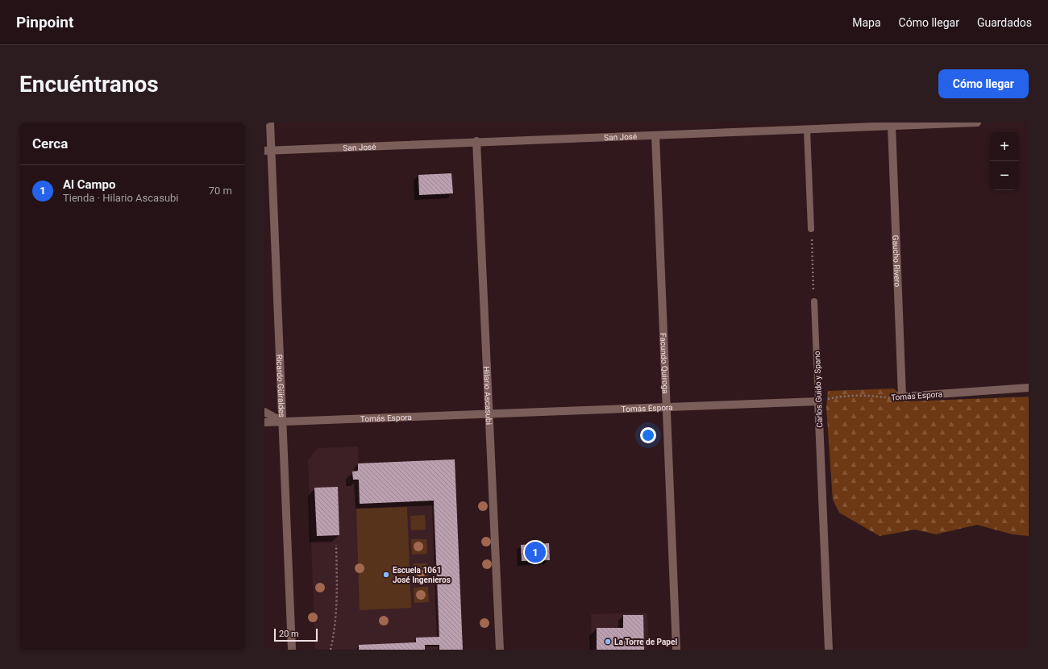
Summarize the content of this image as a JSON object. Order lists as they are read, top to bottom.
{
  "streets": {
    "street": [
      "San José",
      "Gaucho Rivero",
      "Facundo Quiroga",
      "Ricardo Güiraldes",
      "Carlos Guido y Spano",
      "Hilario Ascasubi",
      "Tomás Espora"
    ]
  },
  "crossings": [
    ["San José", "Gaucho Rivero"],
    ["San José", "Facundo Quiroga"],
    ["San José", "Ricardo Güiraldes"],
    ["San José", "Hilario Ascasubi"],
    ["Gaucho Rivero", "Tomás Espora"],
    ["Facundo Quiroga", "Tomás Espora"],
    ["Ricardo Güiraldes", "Tomás Espora"],
    ["Carlos Guido y Spano", "Tomás Espora"],
    ["Hilario Ascasubi", "Tomás Espora"]
  ],
  "places": ["Escuela 1061 José Ingenieros", "La Torre de Papel"],
  "scale_bar": "20 m",
  "page": {
    "header": "Pinpoint",
    "nav": ["Mapa", "Cómo llegar", "Guardados"],
    "buttons": "Cómo llegar",
    "title": "Encuéntranos",
    "heading": "Cerca",
    "map_buttons": ["+", "−"],
    "list": [
      {
        "mark": "1",
        "name": "Al Campo",
        "note": "Tienda · Hilario Ascasubi",
        "value": "70 m"
      }
    ],
    "pins": "1",
    "scale": "20 m"
  }
}
